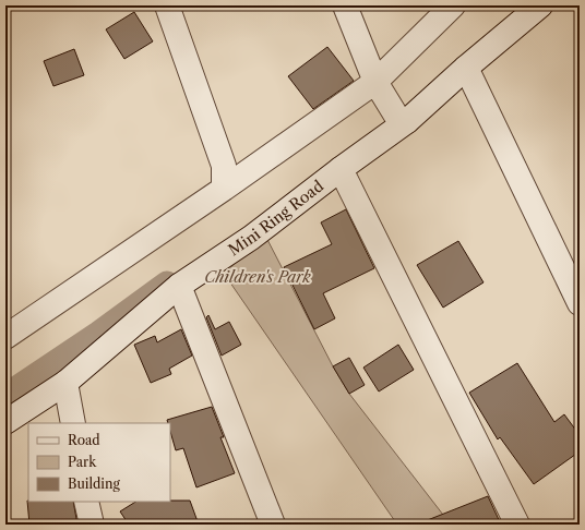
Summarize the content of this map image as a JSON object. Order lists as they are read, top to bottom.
{
  "streets": {
    "street": ["Mini Ring Road"]
  },
  "parks": ["Children's Park"],
  "legend": ["Road", "Park", "Building"]
}
